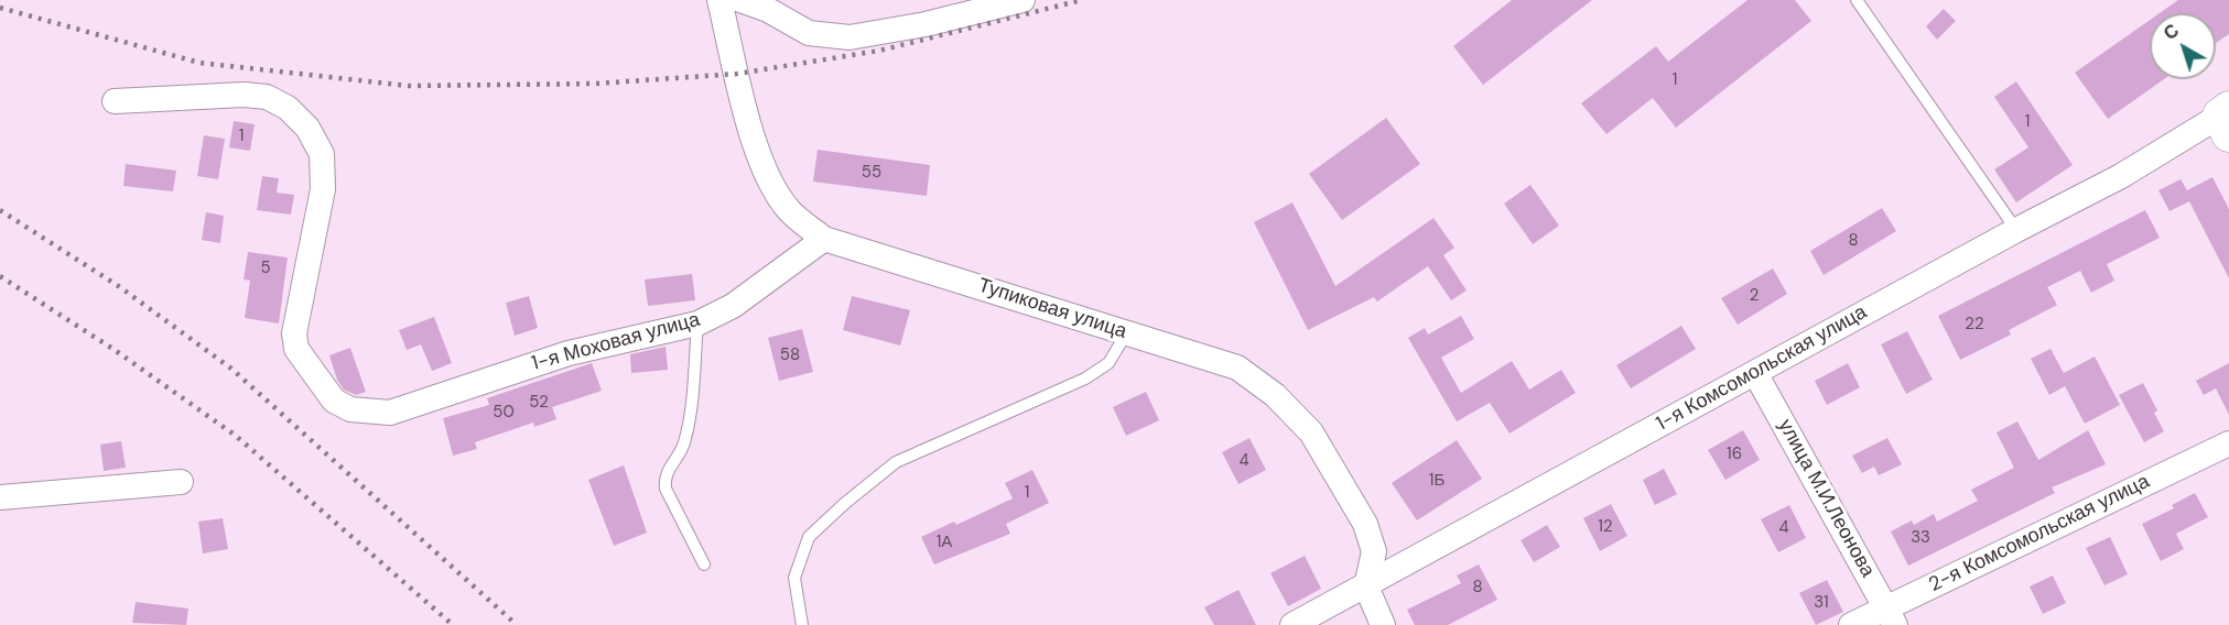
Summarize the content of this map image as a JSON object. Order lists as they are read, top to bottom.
{
  "streets": {
    "street": [
      "Тупиковая улица",
      "1-я Моховая улица",
      "1-я Комсомольская улица",
      "улица М.И.Леонова",
      "2-я Комсомольская улица"
    ]
  },
  "crossings": [
    ["Тупиковая улица", "1-я Моховая улица"],
    ["Тупиковая улица", "1-я Комсомольская улица"],
    ["1-я Комсомольская улица", "улица М.И.Леонова"],
    ["улица М.И.Леонова", "2-я Комсомольская улица"]
  ],
  "house_numbers": [
    "1",
    "1",
    "1",
    "55",
    "8",
    "5",
    "2",
    "22",
    "58",
    "52",
    "50",
    "16",
    "4",
    "1Б",
    "1",
    "12",
    "4",
    "33",
    "1А",
    "8",
    "31"
  ],
  "north": "top left"
}
